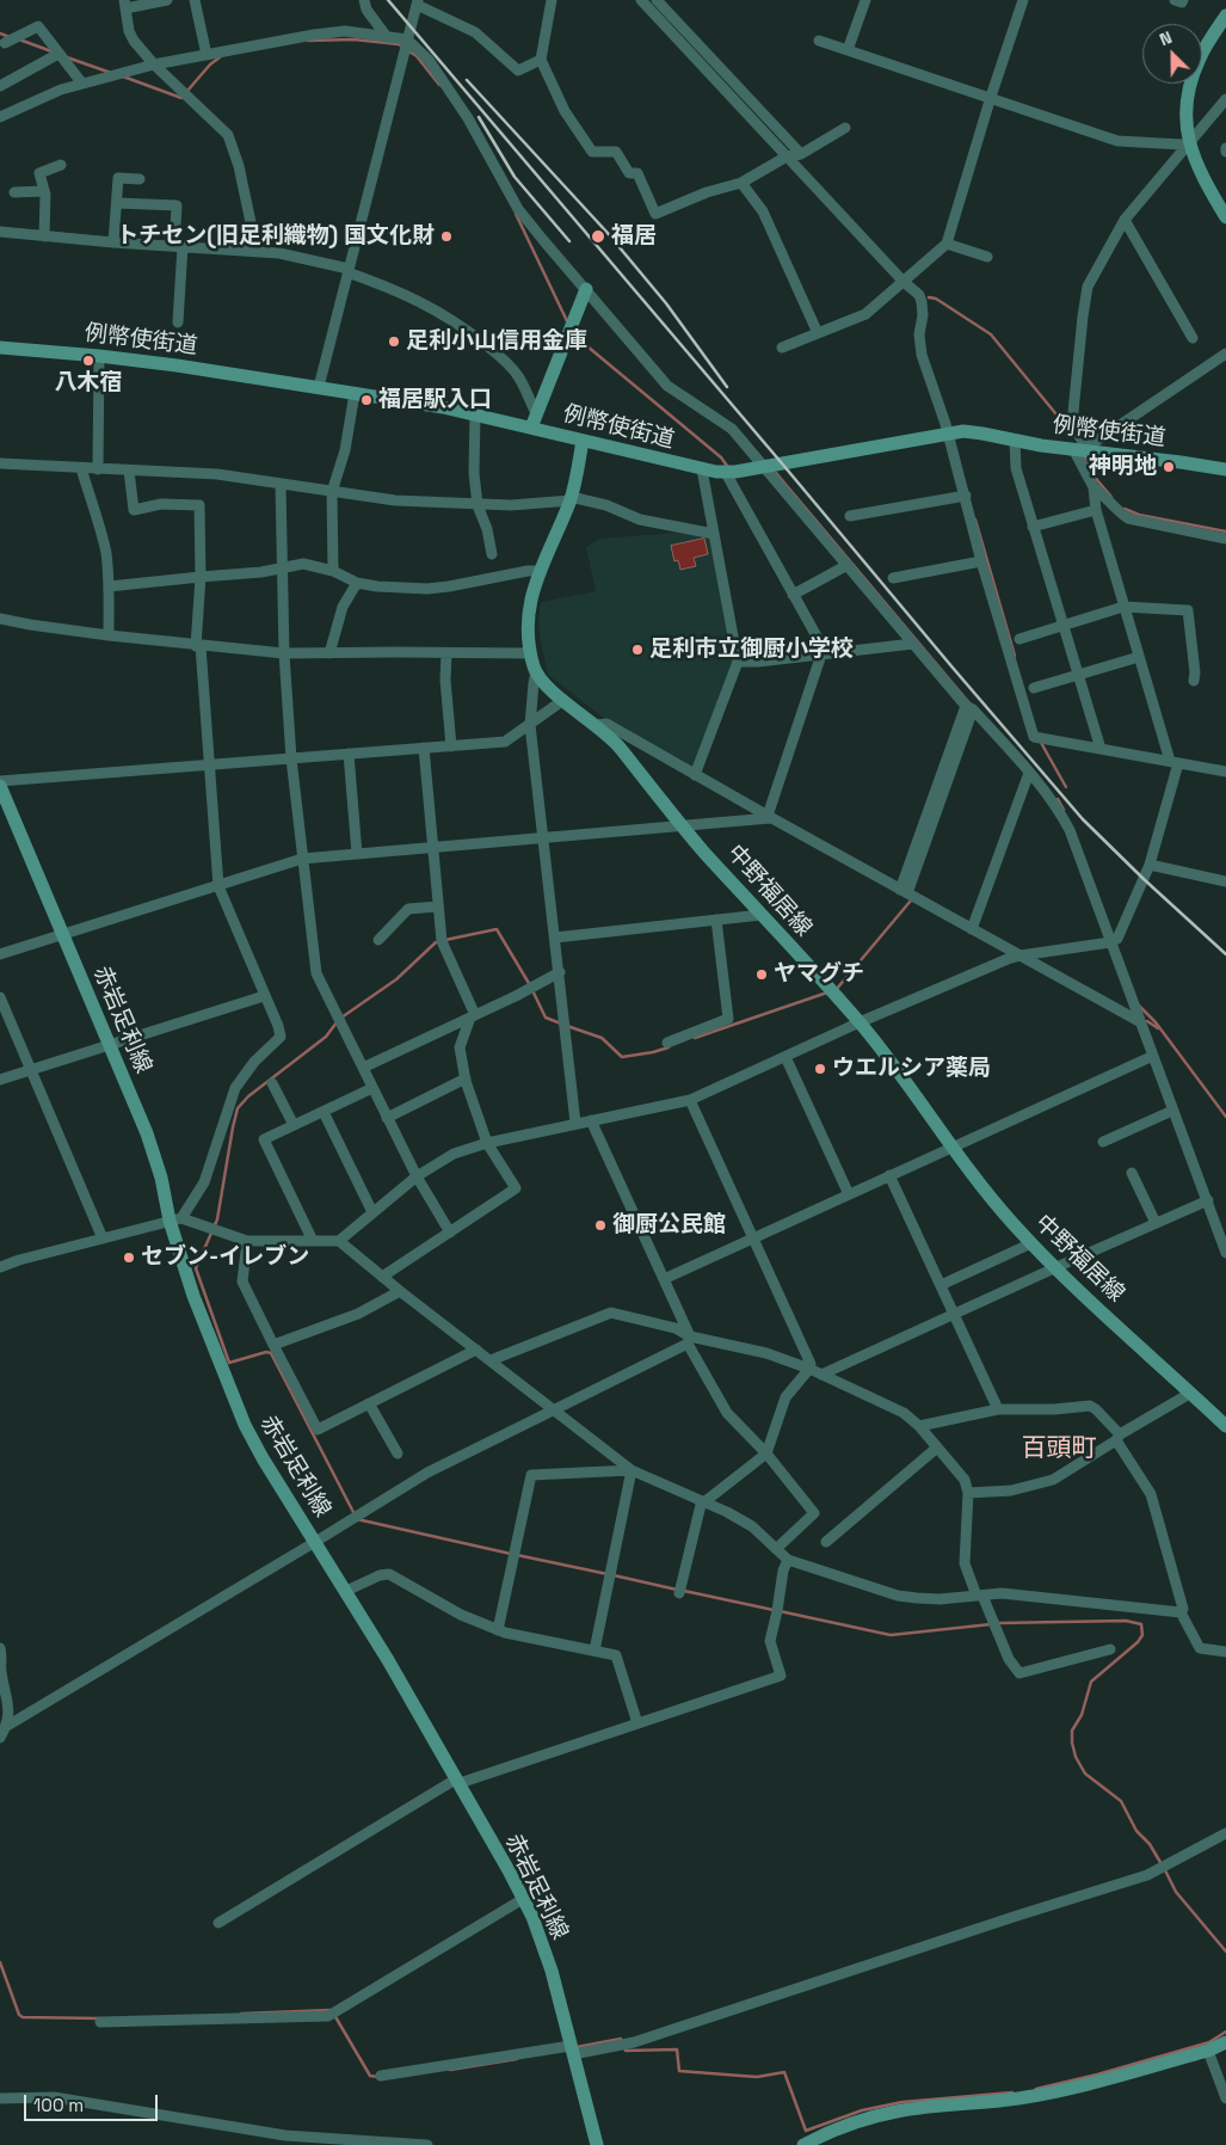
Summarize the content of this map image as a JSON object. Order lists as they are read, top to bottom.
{
  "streets": {
    "main road": ["例幣使街道", "中野福居線", "赤岩足利線"]
  },
  "crossings": [
    ["例幣使街道", "中野福居線"]
  ],
  "districts": ["百頭町"],
  "places": [
    "トチセン(旧足利織物) 国文化財",
    "福居",
    "足利小山信用金庫",
    "八木宿",
    "福居駅入口",
    "神明地",
    "足利市立御厨小学校",
    "ヤマグチ",
    "ウエルシア薬局",
    "御厨公民館",
    "セブン-イレブン"
  ],
  "scale_bar": "100 m",
  "north": "top left"
}
